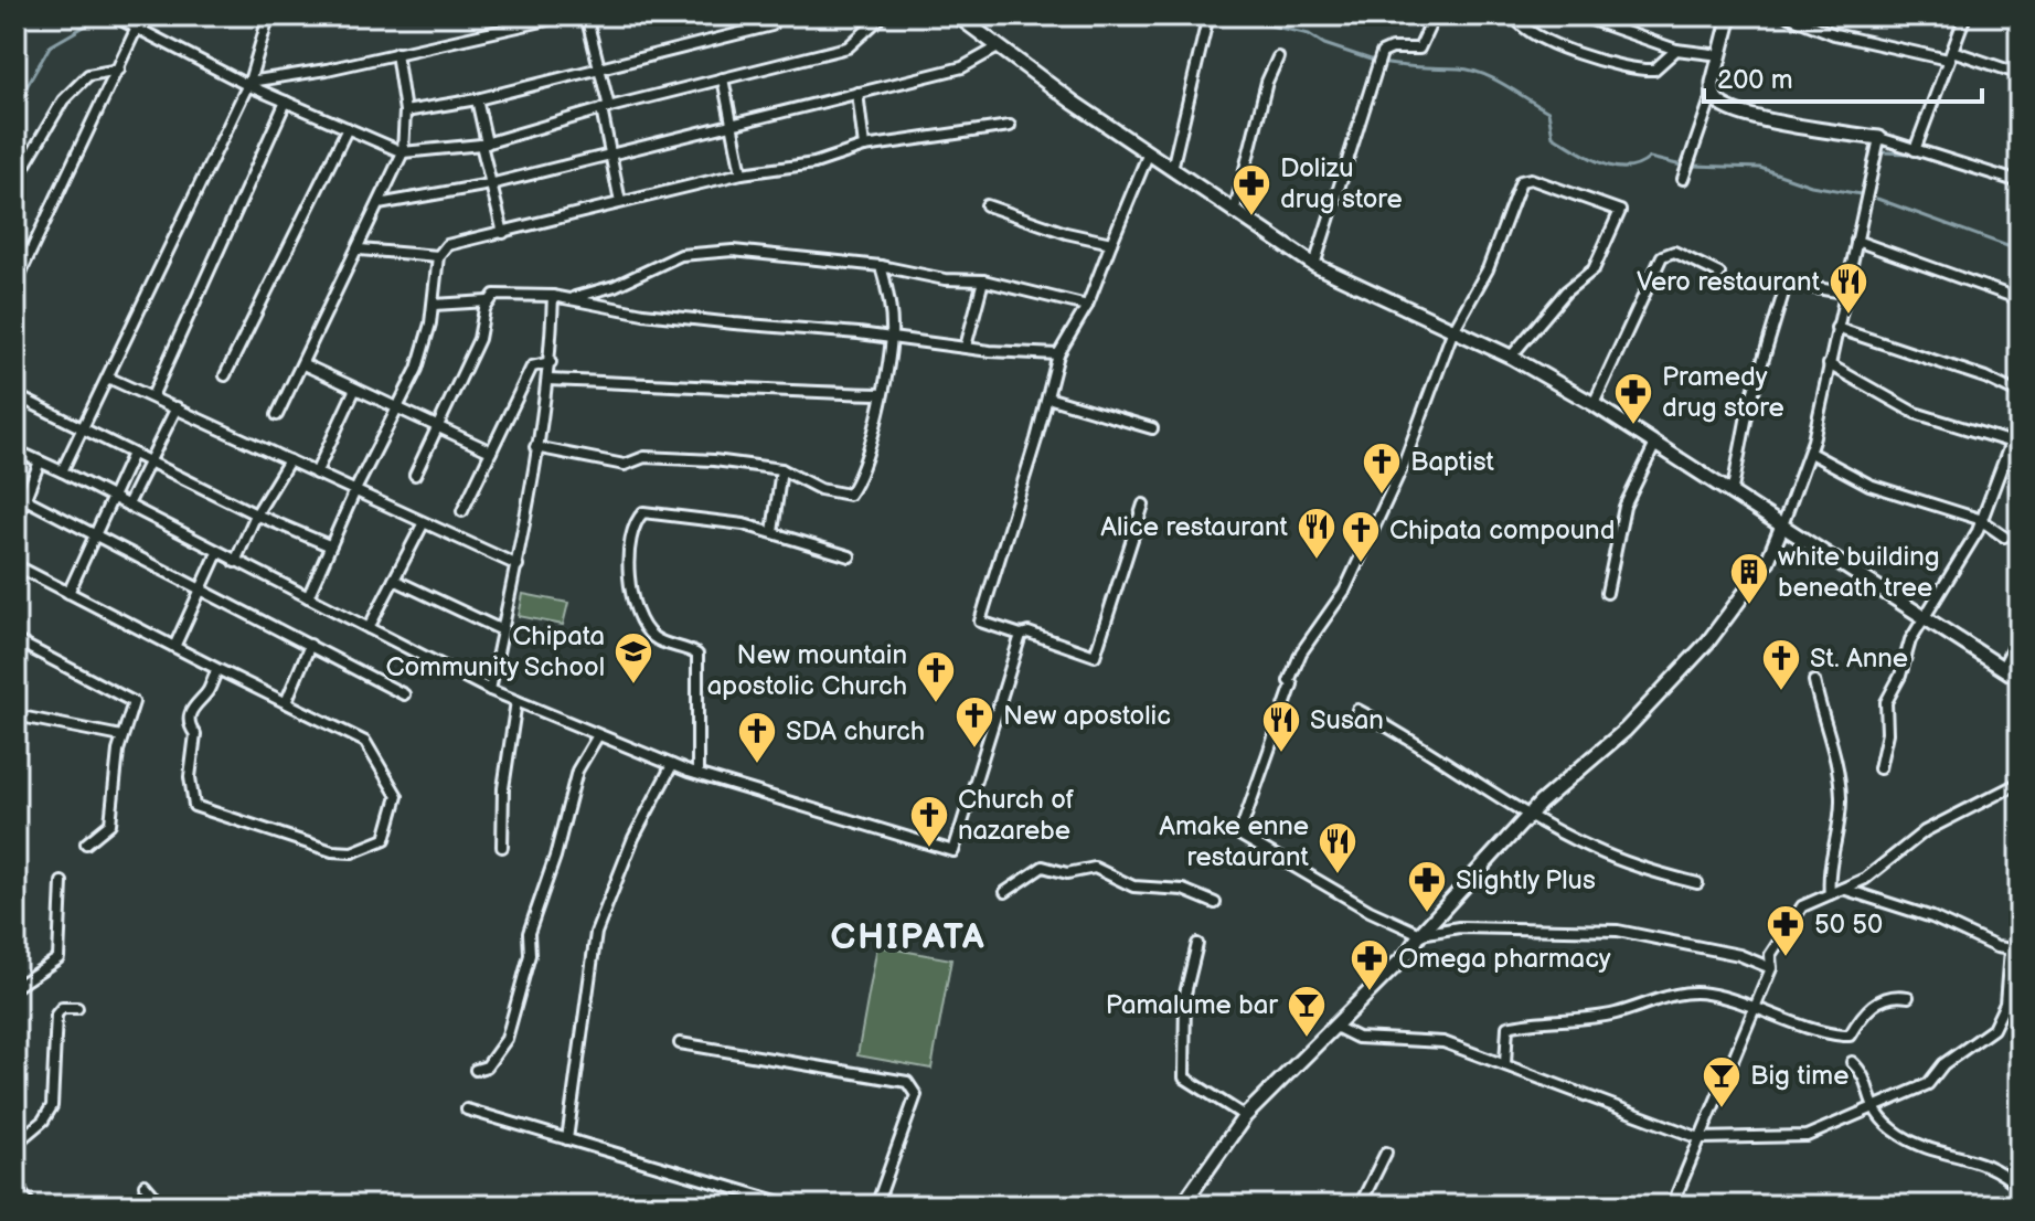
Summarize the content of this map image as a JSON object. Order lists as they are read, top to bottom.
{
  "districts": ["CHIPATA"],
  "places": {
    "pharmacy": [
      "Dolizu drug store",
      "Pramedy drug store",
      "Slightly Plus",
      "50 50",
      "Omega pharmacy"
    ],
    "restaurant": [
      "Vero restaurant",
      "Alice restaurant",
      "Susan",
      "Amake enne restaurant"
    ],
    "church": [
      "Baptist",
      "Chipata compound",
      "St. Anne",
      "New mountain apostolic Church",
      "New apostolic",
      "SDA church",
      "Church of nazarebe"
    ],
    "building": ["white building beneath tree"],
    "school or university": ["Chipata Community School"],
    "bar": ["Pamalume bar", "Big time"]
  },
  "scale_bar": "200 m"
}
